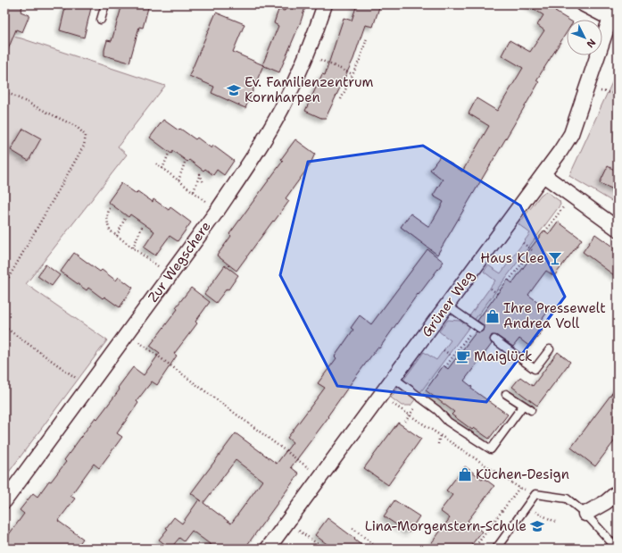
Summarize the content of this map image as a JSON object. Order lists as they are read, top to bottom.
{
  "streets": {
    "street": ["Zur Wegschere", "Grüner Weg"]
  },
  "places": {
    "school or university": ["Ev. Familienzentrum Kornharpen", "Lina-Morgenstern-Schule"],
    "bar": ["Haus Klee"],
    "shop": ["Ihre Pressewelt Andrea Voll", "Küchen-Design"],
    "cafe": ["Maiglück"]
  },
  "north": "bottom right"
}
